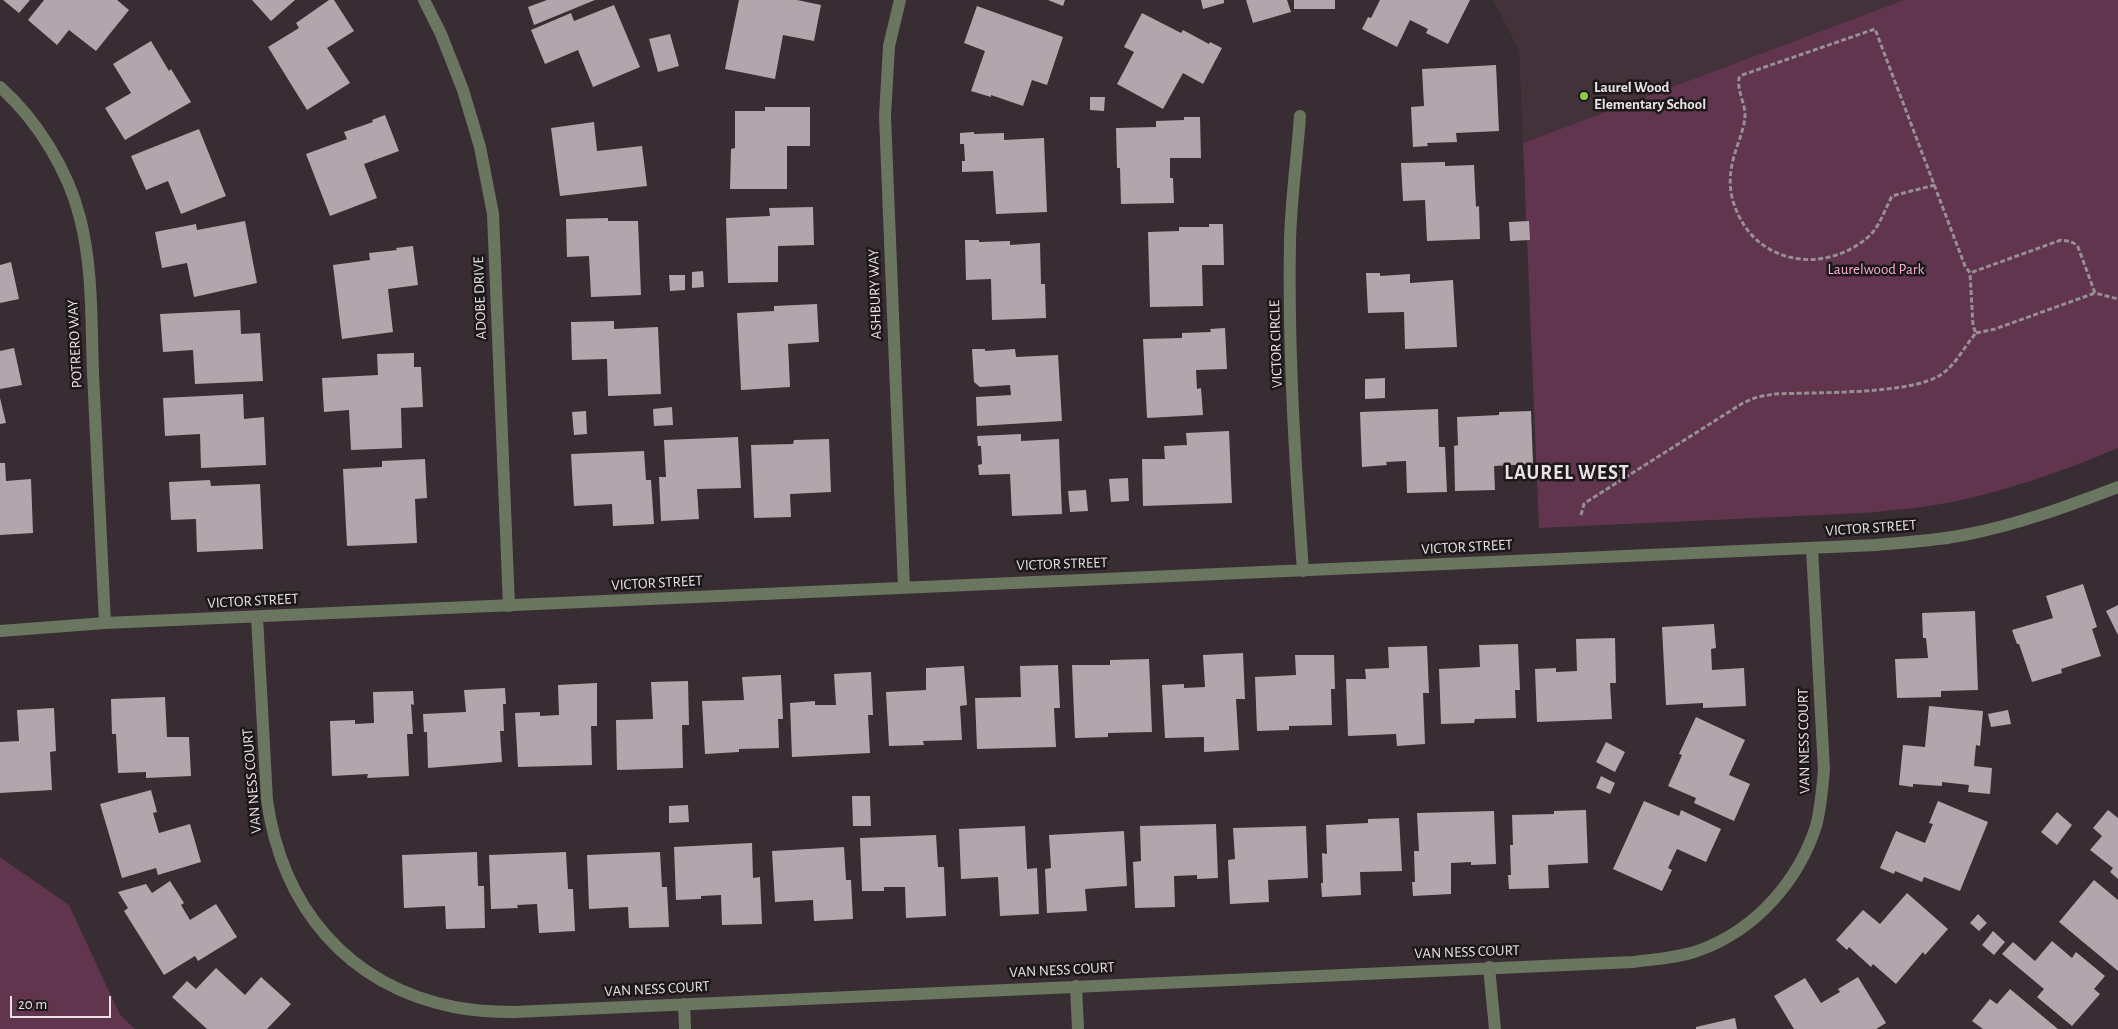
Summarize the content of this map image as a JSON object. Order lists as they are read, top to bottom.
{
  "streets": {
    "street": [
      "ASHBURY WAY",
      "ADOBE DRIVE",
      "POTRERO WAY",
      "VICTOR CIRCLE",
      "VICTOR STREET",
      "VAN NESS COURT"
    ]
  },
  "crossings": [
    ["ASHBURY WAY", "VICTOR STREET"],
    ["ADOBE DRIVE", "VICTOR STREET"],
    ["POTRERO WAY", "VICTOR STREET"],
    ["VICTOR CIRCLE", "VICTOR STREET"],
    ["VICTOR STREET", "VAN NESS COURT"]
  ],
  "districts": ["LAUREL WEST"],
  "parks": ["Laurelwood Park"],
  "places": ["Laurel Wood Elementary School"],
  "scale_bar": "20 m"
}
